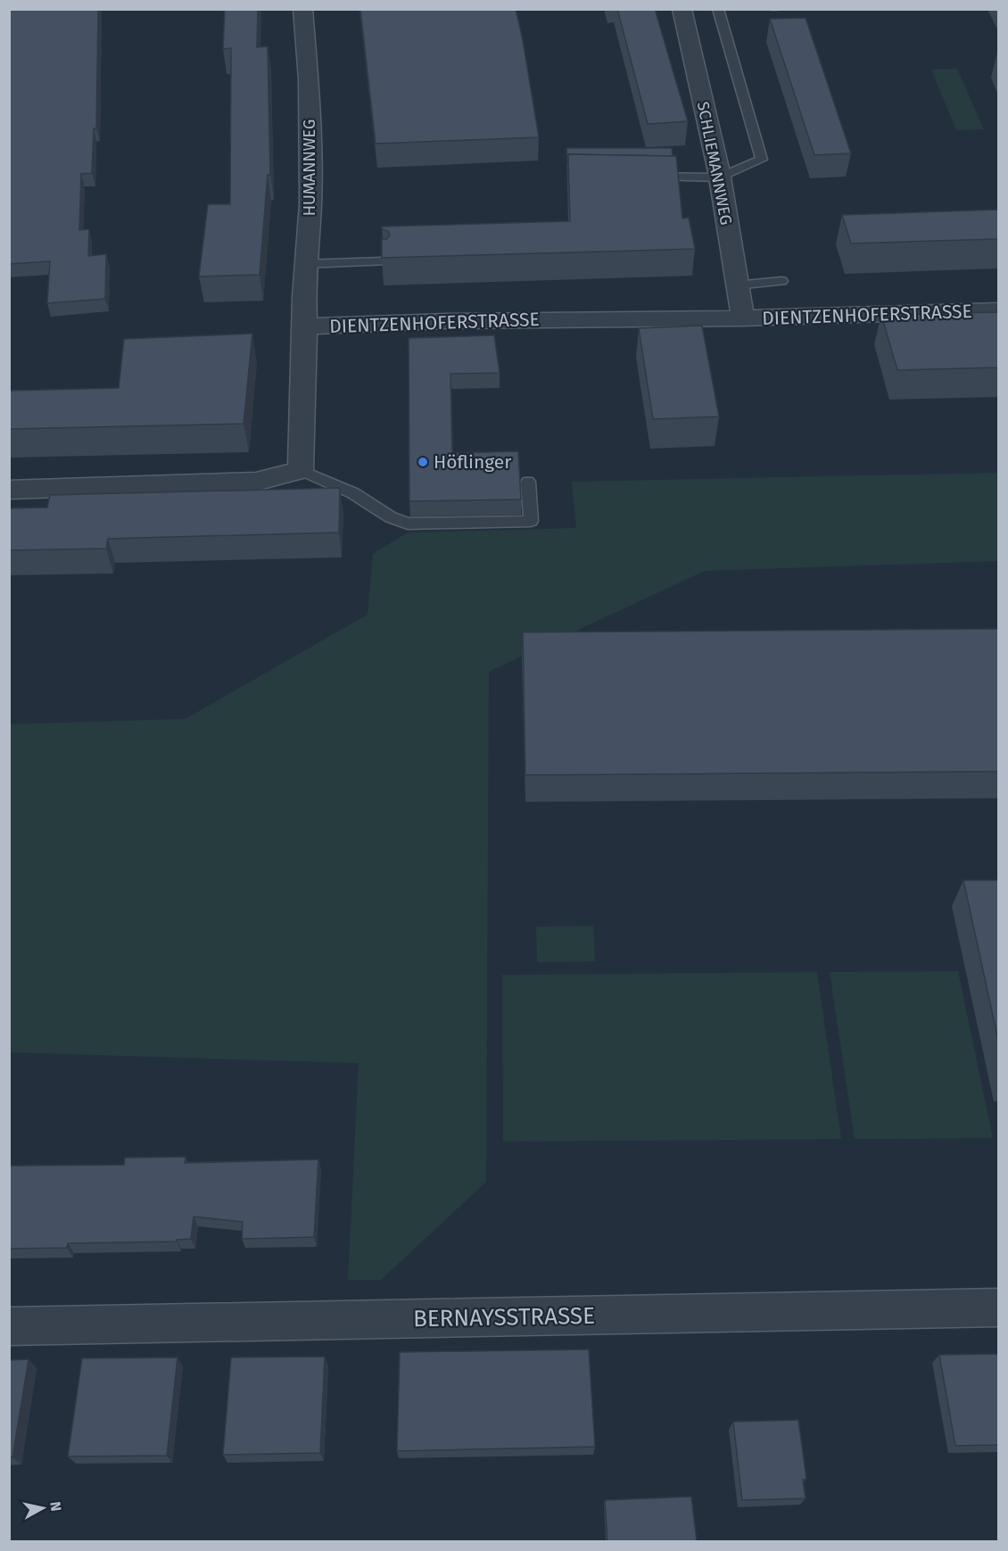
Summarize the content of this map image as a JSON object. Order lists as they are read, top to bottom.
{
  "streets": {
    "street": [
      "SCHLIEMANNWEG",
      "HUMANNWEG",
      "DIENTZENHOFERSTRASSE",
      "BERNAYSSTRASSE"
    ]
  },
  "crossings": [
    ["SCHLIEMANNWEG", "DIENTZENHOFERSTRASSE"],
    ["HUMANNWEG", "DIENTZENHOFERSTRASSE"]
  ],
  "places": ["Höflinger"],
  "north": "right"
}
